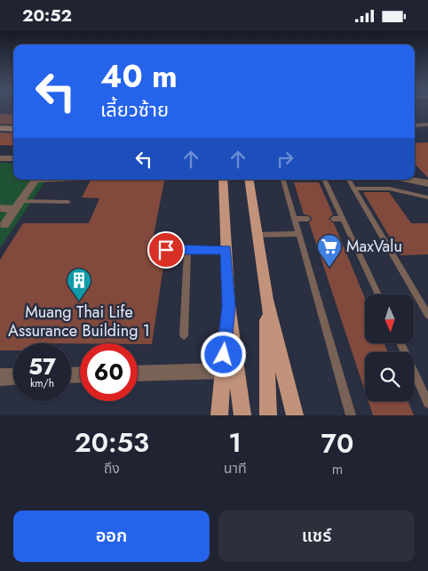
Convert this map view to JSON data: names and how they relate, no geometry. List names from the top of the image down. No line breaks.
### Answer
{"places":{"supermarket":["MaxValu"],"building":["Muang Thai Life Assurance Building 1"]},"north":"bottom","page":{"status":"20:52","turn":["40 m","เลี้ยวซ้าย"],"speed":"57 km/h","limit":"60","eta":["20:53","ถึง","1","นาที","70","m"],"buttons":["ออก","แชร์"]}}
